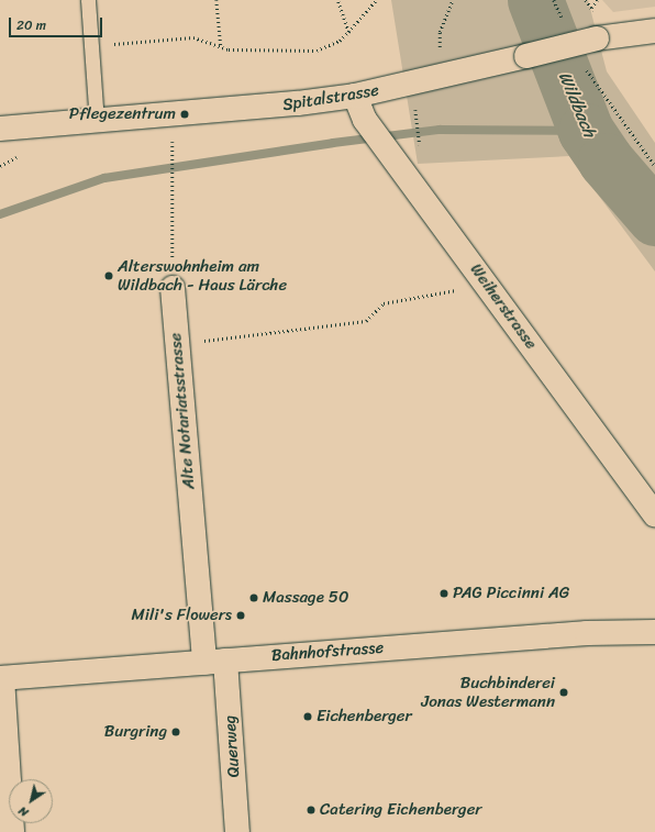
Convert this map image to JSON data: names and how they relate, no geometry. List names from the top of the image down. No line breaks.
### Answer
{"streets":{"street":["Spitalstrasse","Weiherstrasse","Alte Notariatsstrasse","Bahnhofstrasse","Querweg"]},"crossings":[["Spitalstrasse","Weiherstrasse"],["Alte Notariatsstrasse","Bahnhofstrasse"],["Alte Notariatsstrasse","Querweg"],["Bahnhofstrasse","Querweg"]],"water":["Wildbach"],"places":["Pflegezentrum","Alterswohnheim am Wildbach - Haus Lärche","PAG Piccinni AG","Massage 50","Mili's Flowers","Buchbinderei Jonas Westermann","Eichenberger","Burgring","Catering Eichenberger"],"scale_bar":"20 m","north":"bottom left"}
